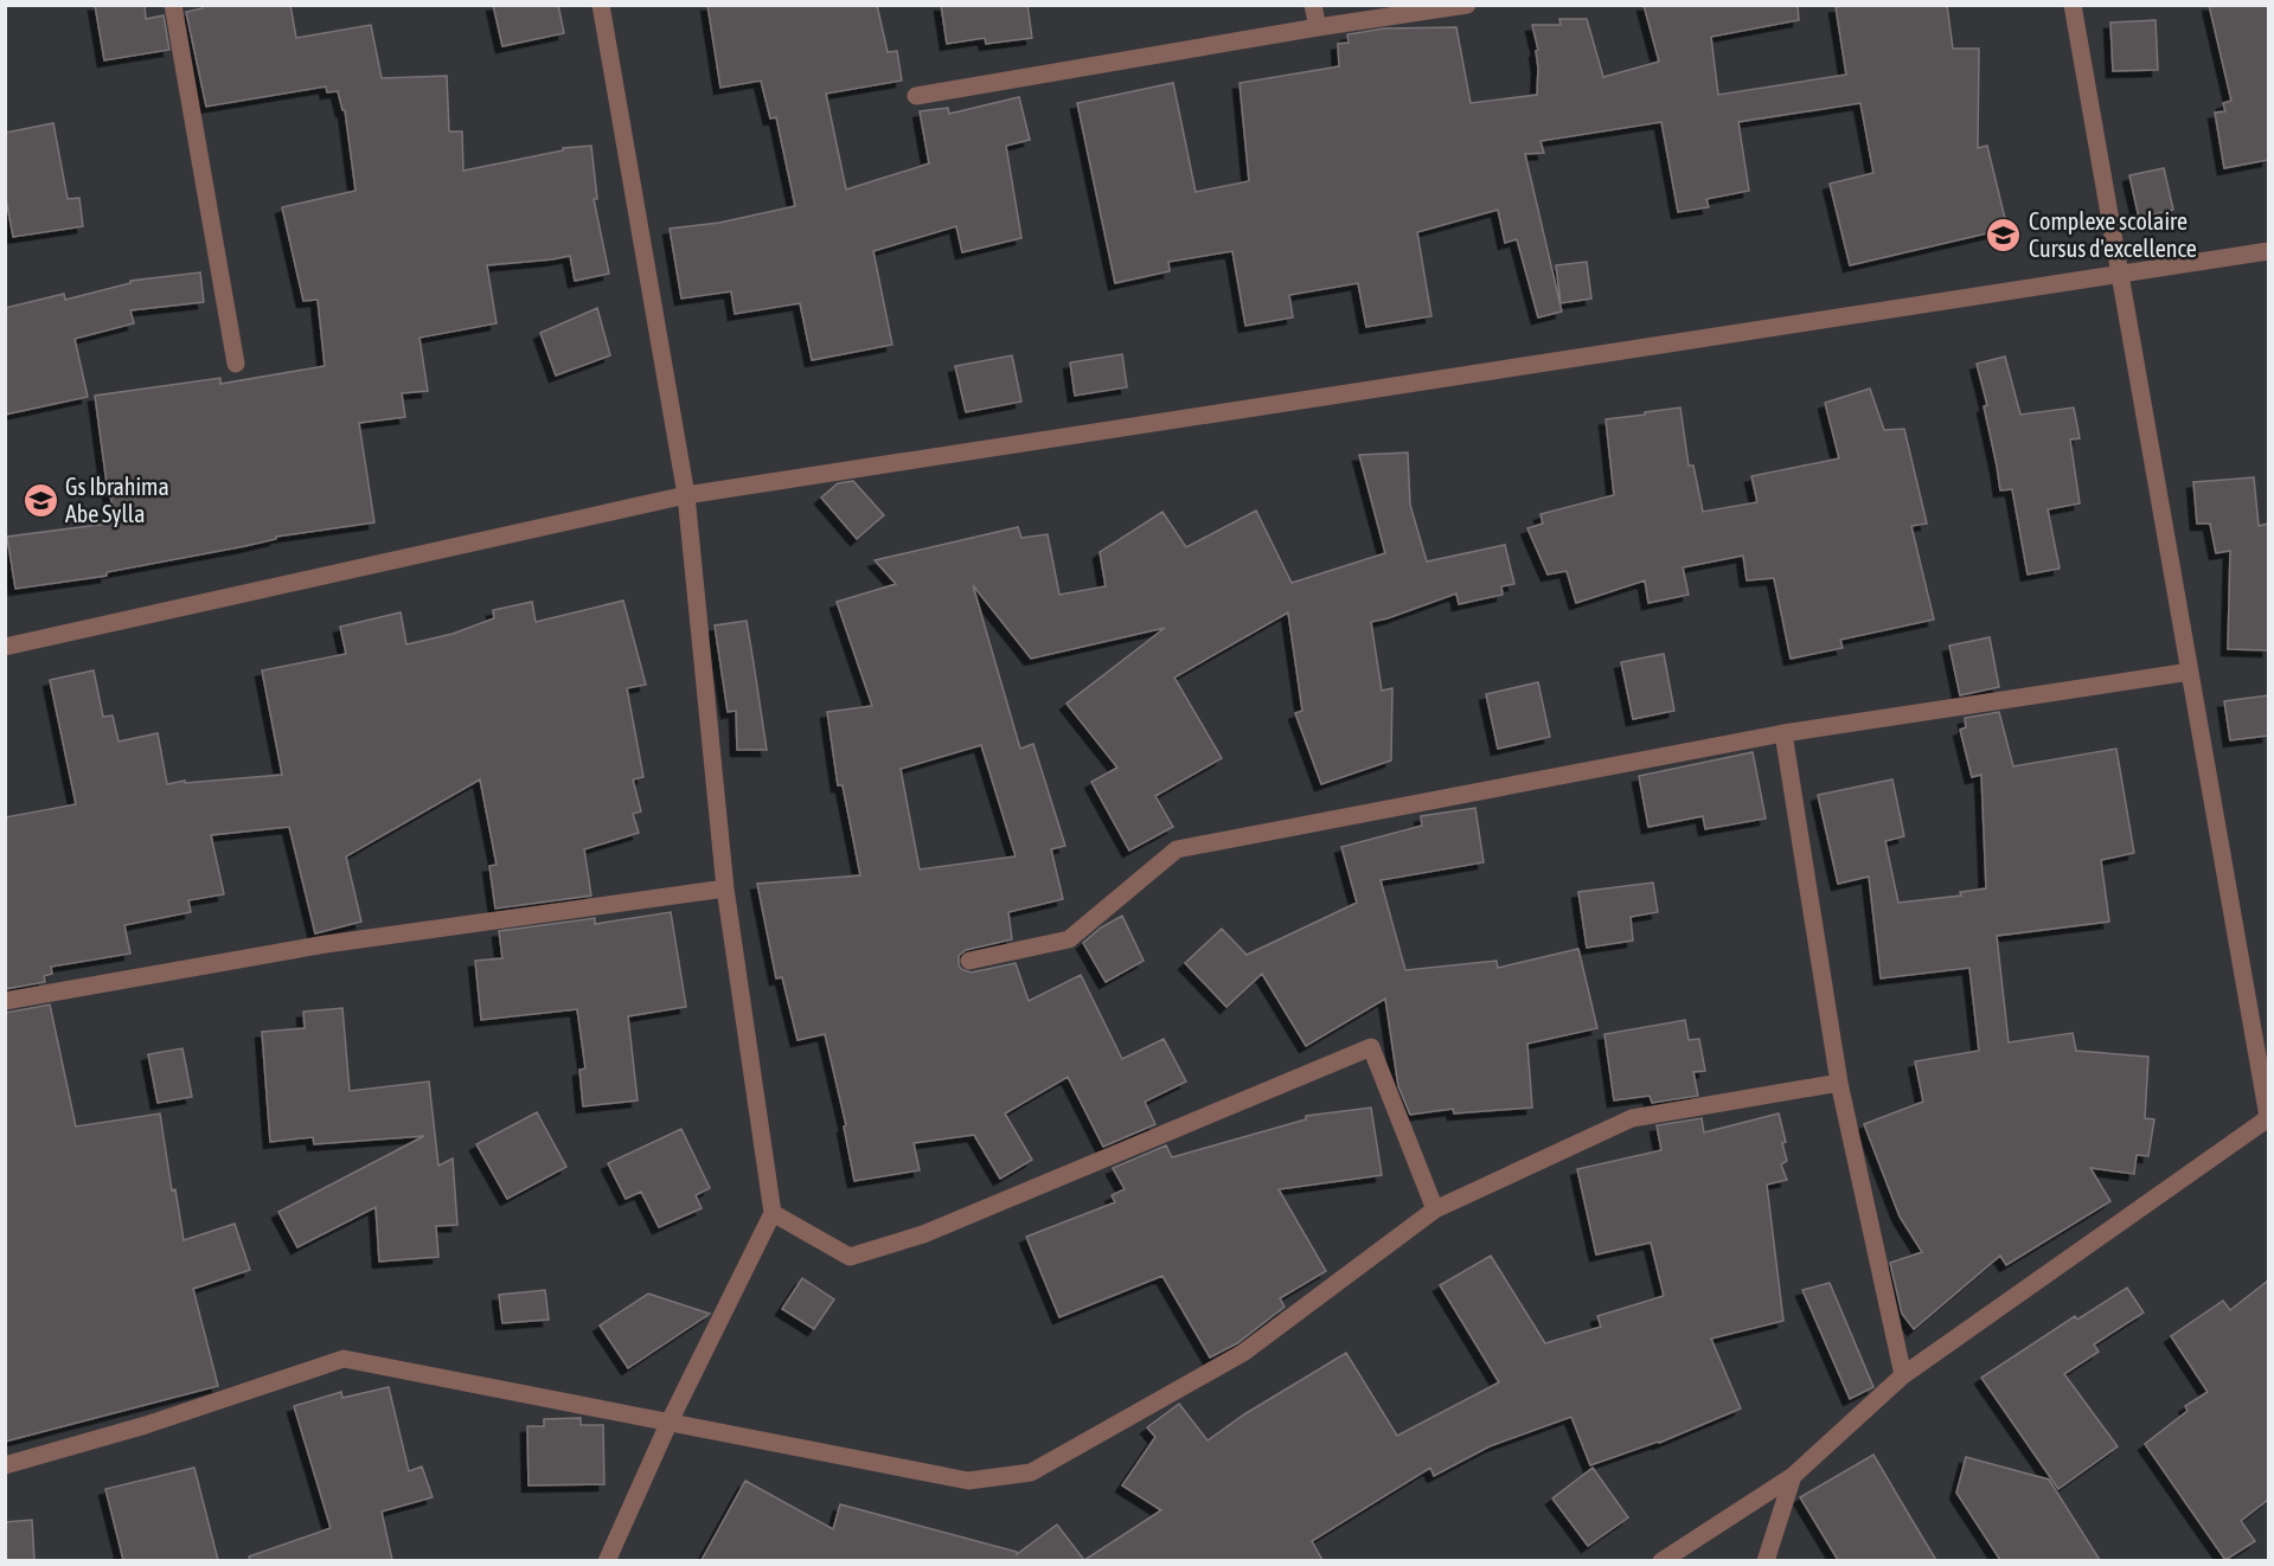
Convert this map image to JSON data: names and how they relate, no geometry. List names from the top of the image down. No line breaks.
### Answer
{"places":{"school or university":["Complexe scolaire Cursus d'excellence","Gs Ibrahima Abe Sylla"]}}
